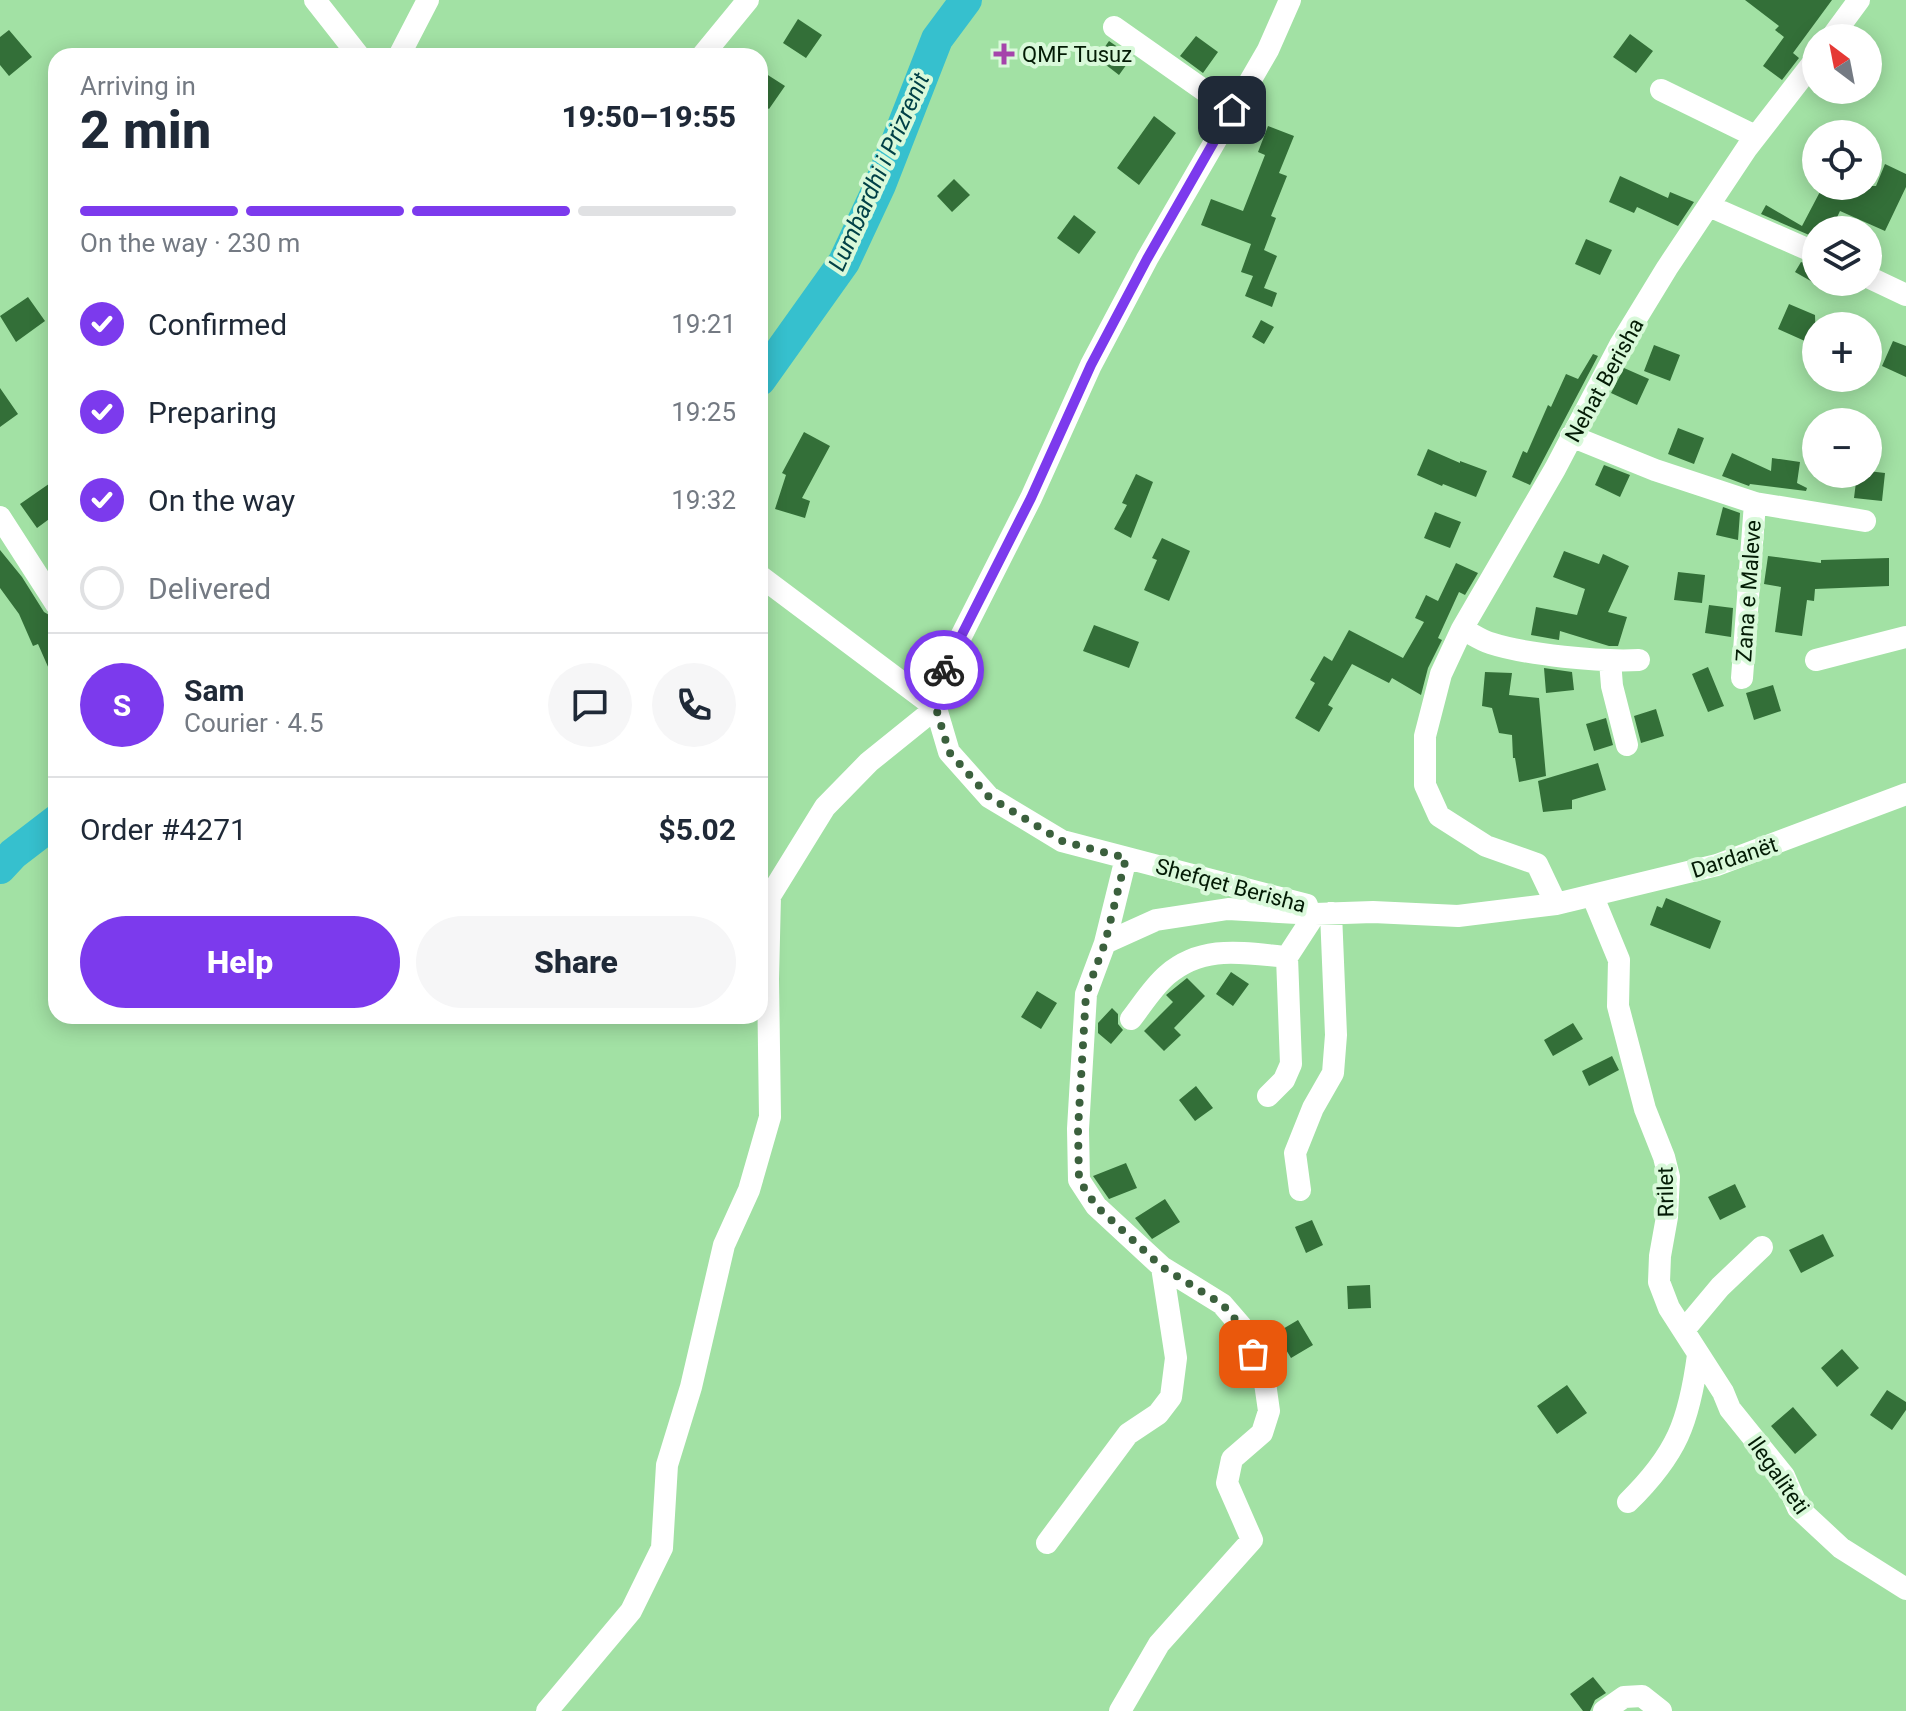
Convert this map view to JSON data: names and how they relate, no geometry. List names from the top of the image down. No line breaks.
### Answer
{"streets":{"street":["Nehat Berisha","Zana e Maleve","Dardanët","Shefqet Berisha","Rrilet","Ilegaliteti"]},"crossings":[["Nehat Berisha","Zana e Maleve"],["Nehat Berisha","Dardanët"],["Dardanët","Shefqet Berisha"],["Dardanët","Rrilet"],["Rrilet","Ilegaliteti"]],"water":["Lumbardhi i Prizrenit"],"places":{"health":["QMF Tusuz"]},"north":"top left","page":{"map_buttons":["+","−"],"heading":["2 min","Arriving in","19:50–19:55"],"panel":["Sam","Courier · 4.5","Order #4271","$5.02"],"bar":"On the way · 230 m","list":[["Confirmed","19:21"],["Preparing","19:25"],["On the way","19:32"],"Delivered"],"round":"S","buttons":["Help","Share"]}}
